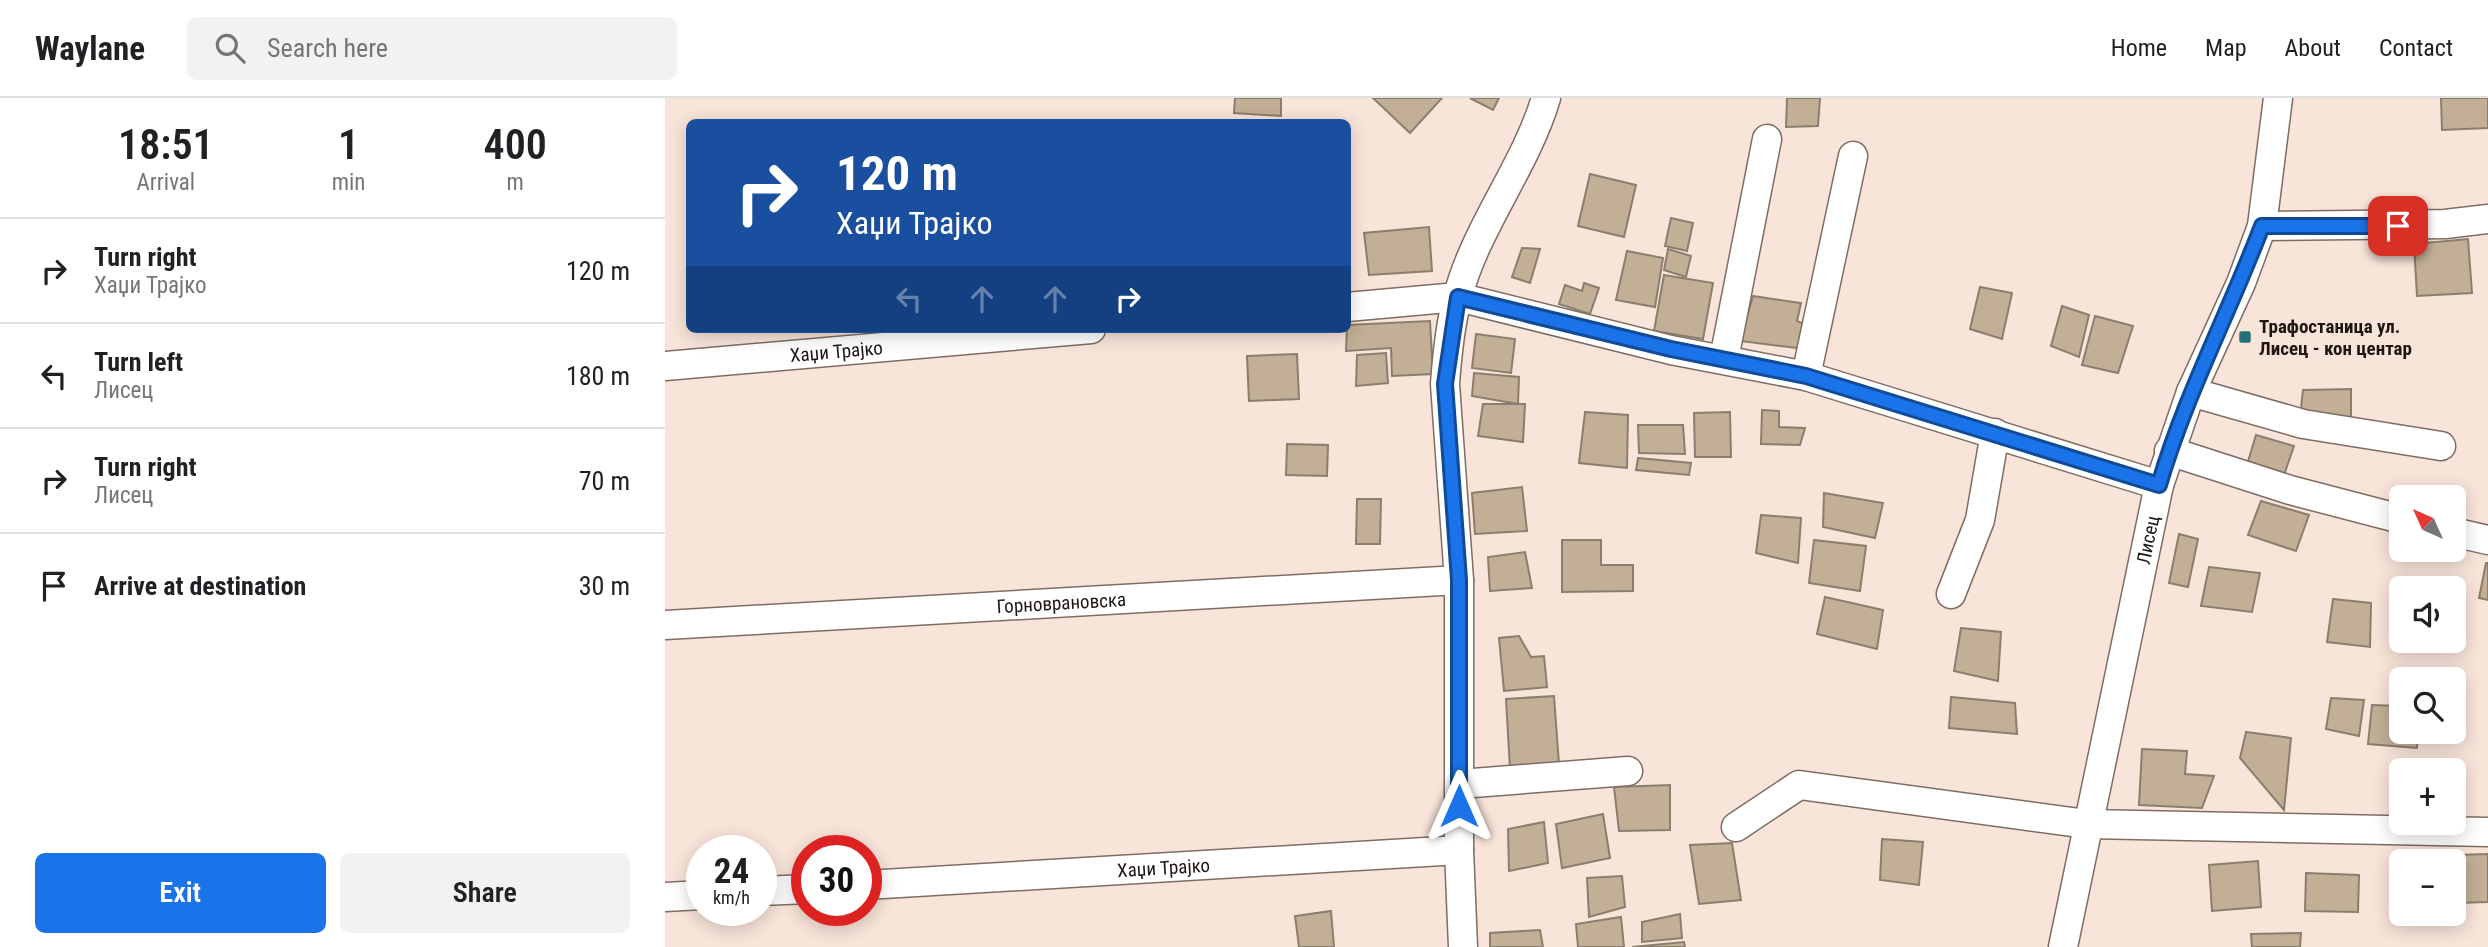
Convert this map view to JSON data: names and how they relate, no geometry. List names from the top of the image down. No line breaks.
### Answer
{"streets":{"street":["Хаџи Трајко","Лисец","Горноврановска"]},"places":{"transit":["Трафостаница ул. Лисец - кон центар"]},"north":"top left","page":{"header":"Waylane","search":"Search here","nav":["Home","Map","About","Contact"],"eta":["18:51","Arrival","1","min","400","m"],"turn":["120 m","Хаџи Трајко"],"list":[{"name":"Turn right","note":"Хаџи Трајко","value":"120 m"},{"name":"Turn left","note":"Лисец","value":"180 m"},{"name":"Turn right","note":"Лисец","value":"70 m"},{"name":"Arrive at destination","value":"30 m"}],"map_buttons":["+","−"],"speed":"24 km/h","limit":"30","buttons":["Exit","Share"]}}
